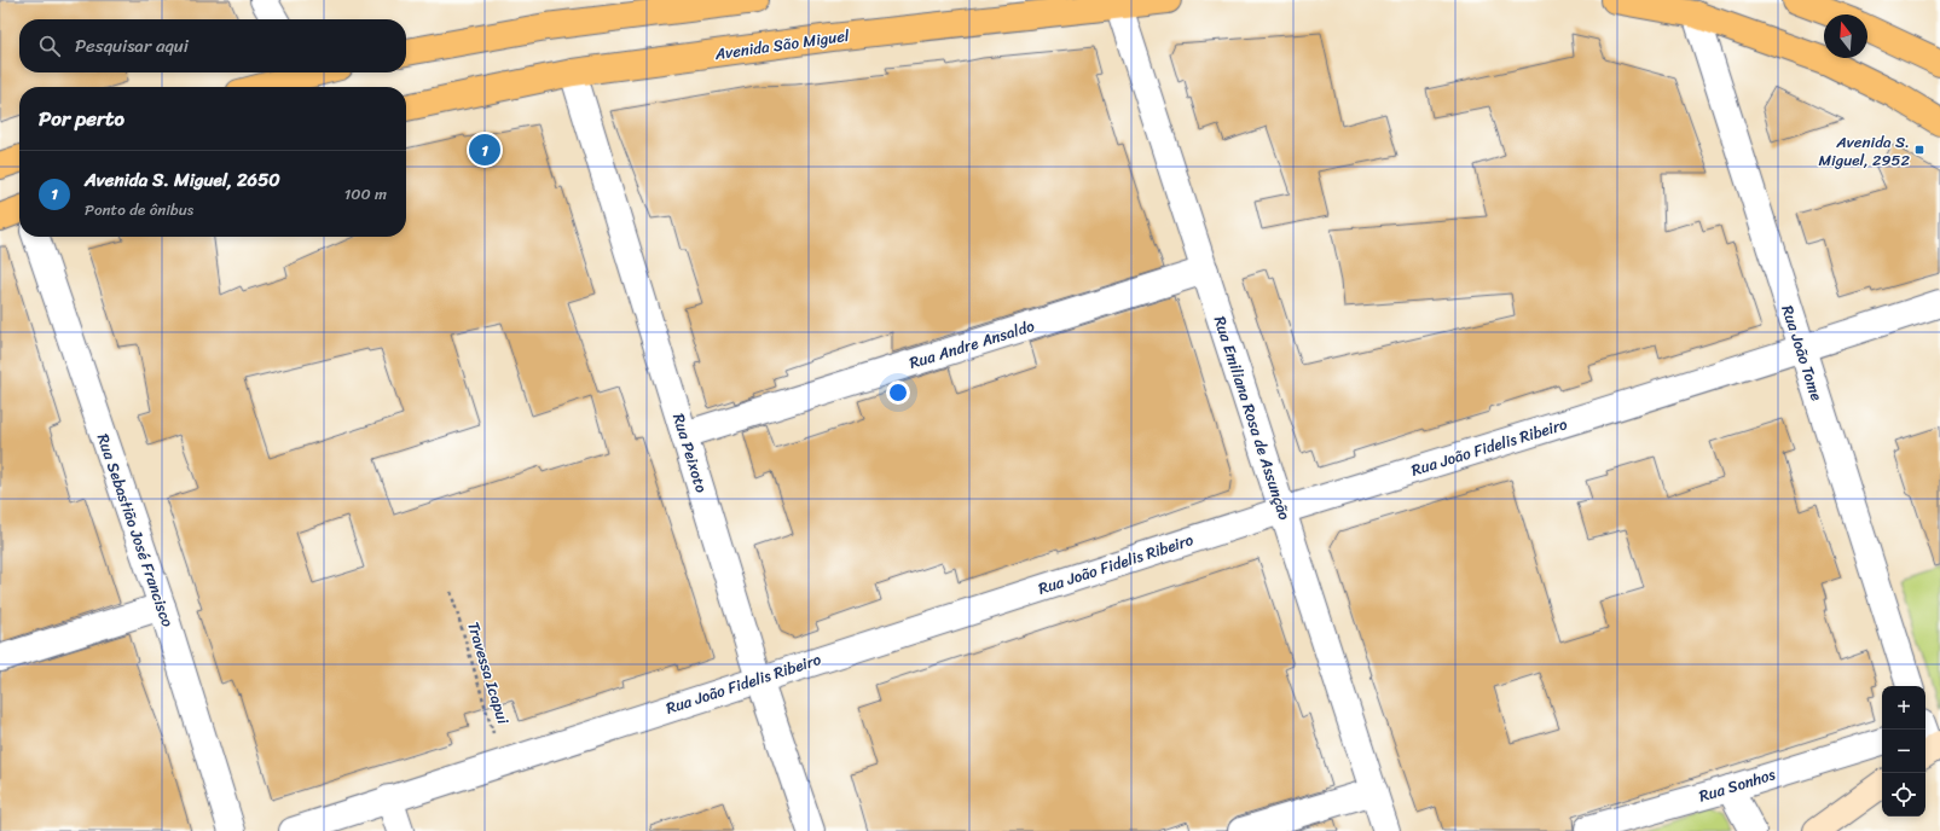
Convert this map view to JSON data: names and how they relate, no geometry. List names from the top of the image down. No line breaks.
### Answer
{"streets":{"main road":["Avenida São Miguel"],"street":["Rua Andre Ansaldo","Rua João Tome","Rua Emiliana Rosa de Assunção","Rua João Fidelis Ribeiro","Rua Peixoto","Rua Sebastião José Francisco","Rua Sonhos"],"path":["Travessa Icapui"]},"crossings":[["Avenida São Miguel","Rua Emiliana Rosa de Assunção"],["Avenida São Miguel","Rua Peixoto"],["Rua Andre Ansaldo","Rua Emiliana Rosa de Assunção"],["Rua Andre Ansaldo","Rua Peixoto"],["Rua João Tome","Rua João Fidelis Ribeiro"],["Rua Emiliana Rosa de Assunção","Rua João Fidelis Ribeiro"],["Rua João Fidelis Ribeiro","Rua Peixoto"],["Rua João Fidelis Ribeiro","Travessa Icapui"]],"places":{"transit":["Avenida S. Miguel, 2952"]},"north":"top","page":{"search":"Pesquisar aqui","heading":"Por perto","pins":"1","list":[{"mark":"1","name":"Avenida S. Miguel, 2650","note":"Ponto de ônibus","value":"100 m"}],"map_buttons":["+","−"]}}
